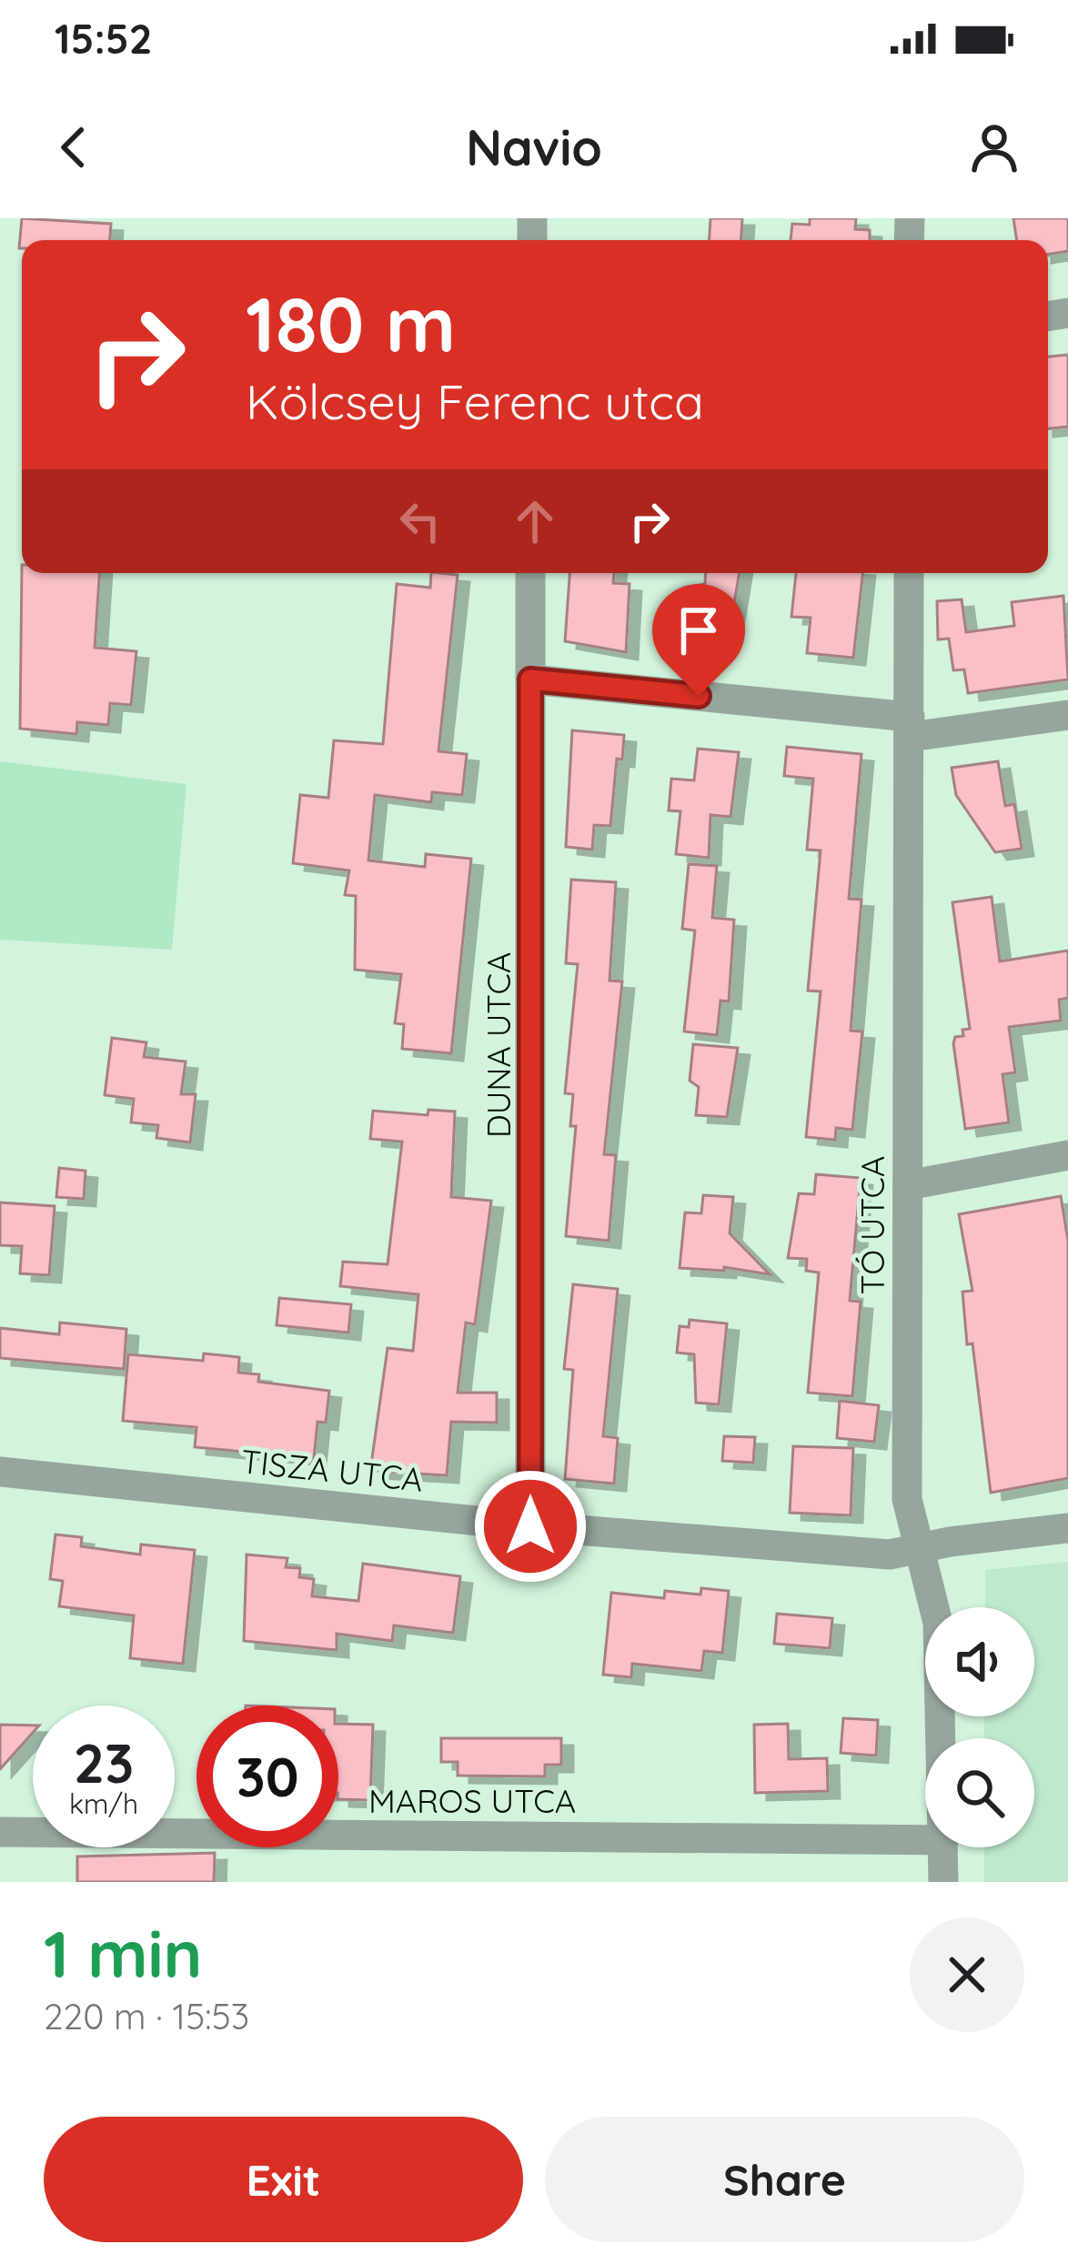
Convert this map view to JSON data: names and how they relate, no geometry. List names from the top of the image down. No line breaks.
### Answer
{"streets":{"street":["DUNA UTCA","TÓ UTCA","TISZA UTCA","MAROS UTCA"]},"crossings":[["DUNA UTCA","TISZA UTCA"],["TÓ UTCA","TISZA UTCA"]],"page":{"status":"15:52","header":"Navio","turn":["180 m","Kölcsey Ferenc utca"],"speed":"23 km/h","limit":"30","heading":["1 min","220 m · 15:53"],"buttons":["Exit","Share"]}}
